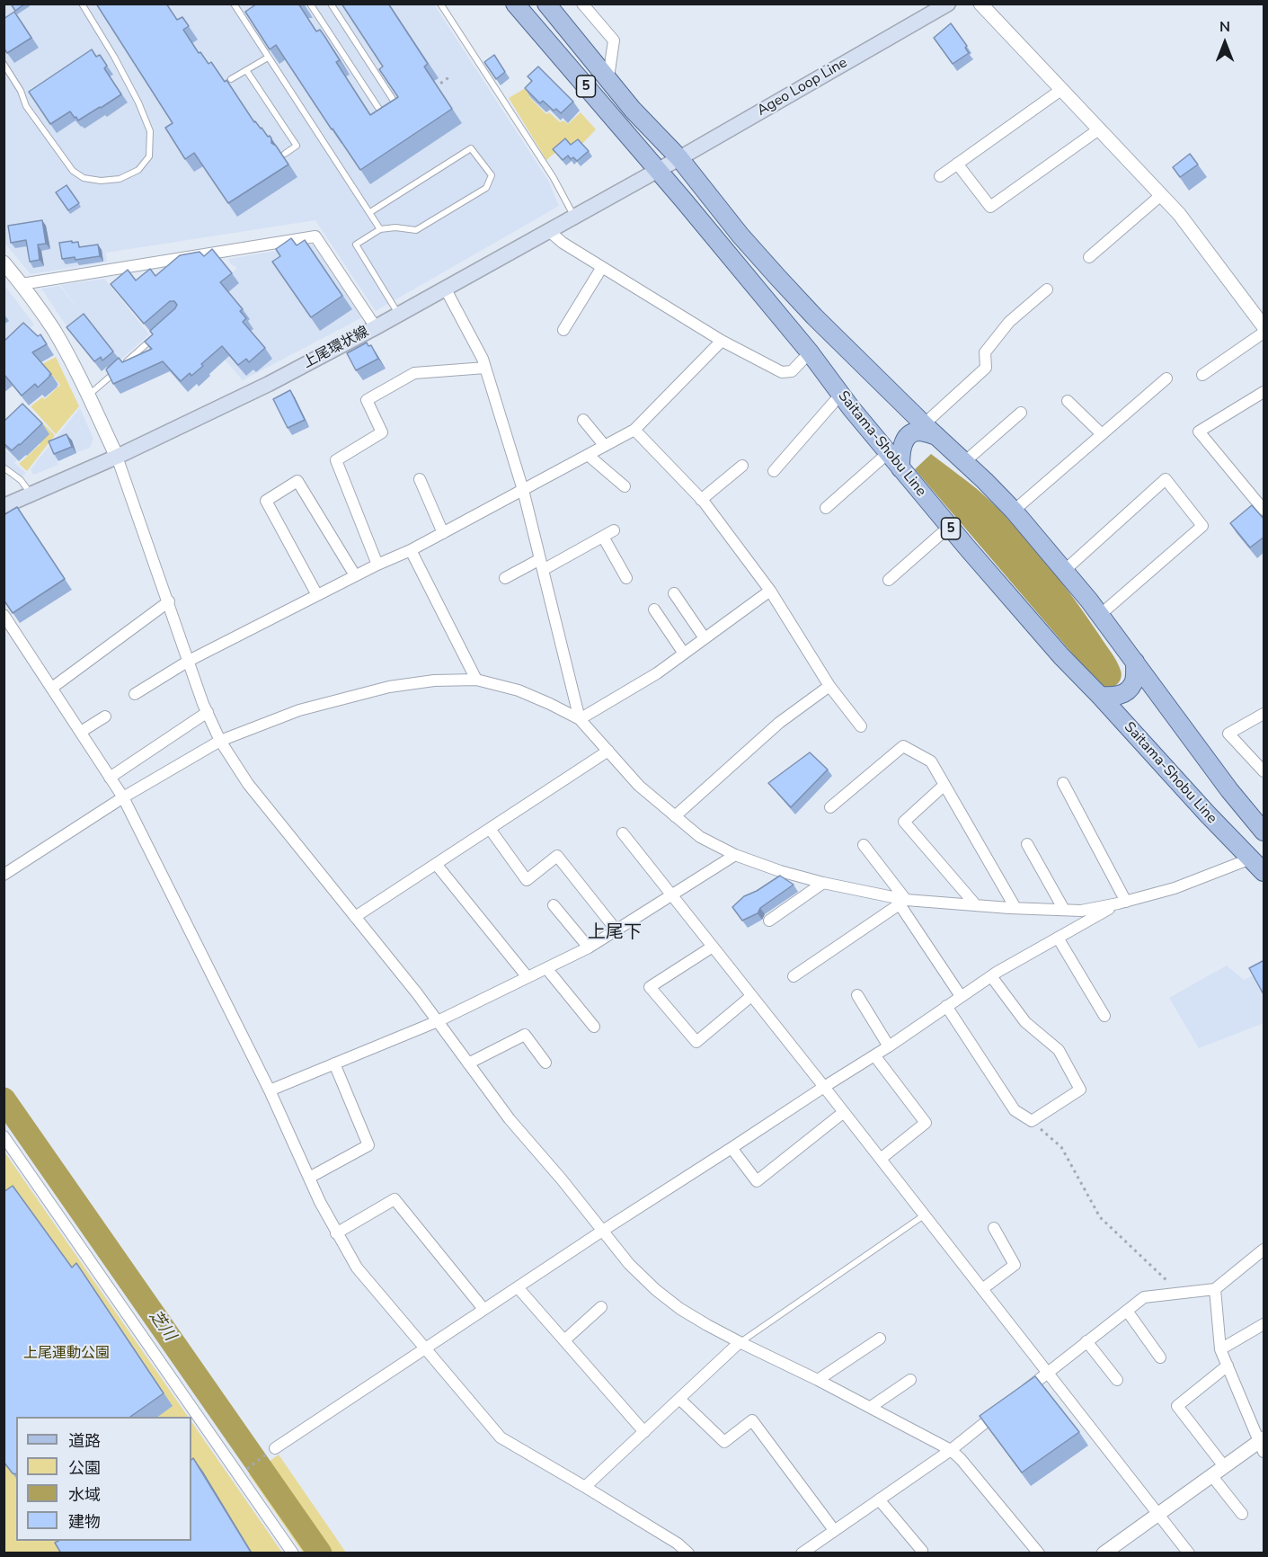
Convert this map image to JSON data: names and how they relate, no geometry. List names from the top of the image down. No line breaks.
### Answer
{"streets":{"main road":["5","Ageo Loop Line","上尾環状線","Saitama-Shobu Line"]},"crossings":[["5","Ageo Loop Line"],["Ageo Loop Line","上尾環状線"],["Ageo Loop Line","Saitama-Shobu Line"],["上尾環状線","Saitama-Shobu Line"]],"districts":["上尾下"],"water":["芝川"],"parks":["上尾運動公園"],"legend":["道路","公園","水域","建物"],"north":"top"}
